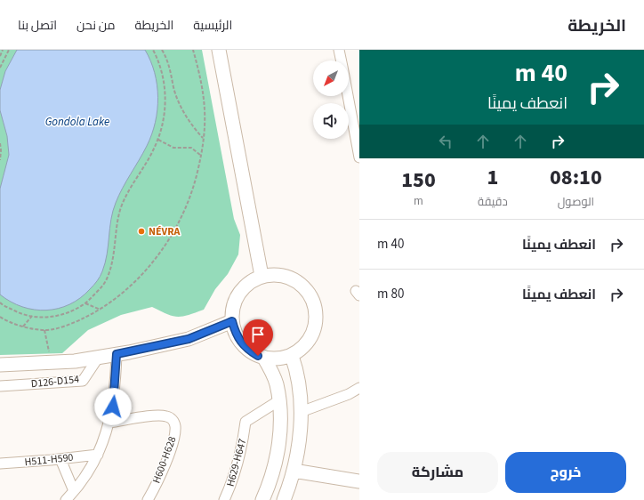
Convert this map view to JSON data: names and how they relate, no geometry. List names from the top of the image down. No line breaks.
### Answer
{"streets":{"street":["D126-D154","H511-H590","H600-H628","H629-H647"]},"water":["Gondola Lake"],"places":["NÉVRA"],"north":"bottom left","page":{"header":"الخريطة","nav":["الرئيسية","الخريطة","من نحن","اتصل بنا"],"turn":["40 m","انعطف يمينًا"],"eta":["08:10","الوصول","1","دقيقة","150","m"],"list":[{"name":"انعطف يمينًا","value":"40 m"},{"name":"انعطف يمينًا","value":"80 m"}],"buttons":["خروج","مشاركة"]}}
